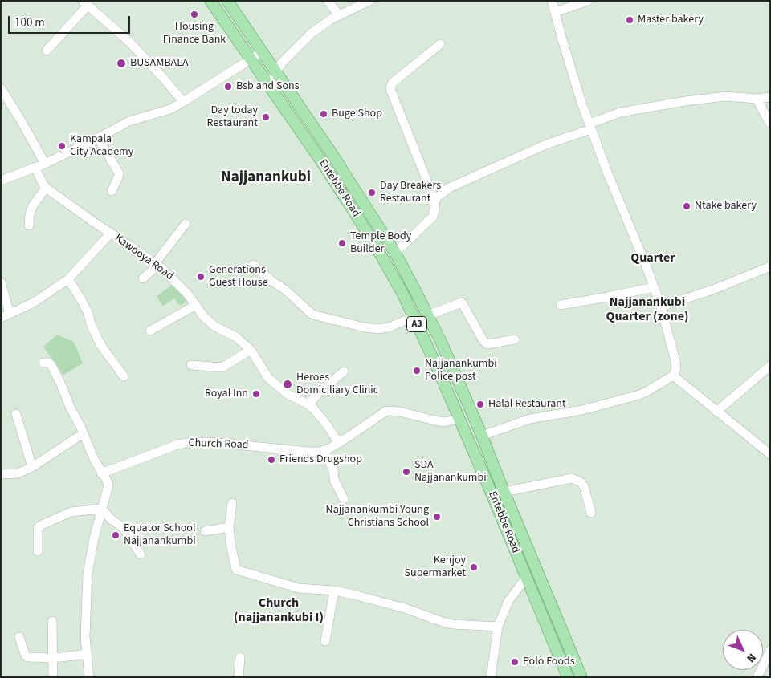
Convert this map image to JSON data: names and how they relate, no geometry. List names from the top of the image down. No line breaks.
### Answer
{"streets":{"main road":["Entebbe Road","A3"],"street":["Kawooya Road","Church Road"]},"crossings":[["Entebbe Road","Church Road"]],"districts":["Najjanankubi","Quarter","Najjanankubi Quarter (zone)","Church (najjanankubi I)"],"places":["Housing Finance Bank","Master bakery","BUSAMBALA","Bsb and Sons","Buge Shop","Day today Restaurant","Kampala City Academy","Day Breakers Restaurant","Ntake bakery","Temple Body Builder","Generations Guest House","Najjanankumbi Police post","Heroes Domiciliary Clinic","Royal Inn","Halal Restaurant","Friends Drugshop","SDA Najjanankumbi","Najjanankumbi Young Christians School","Equator School Najjanankumbi","Kenjoy Supermarket","Polo Foods"],"scale_bar":"100 m","north":"bottom right"}
